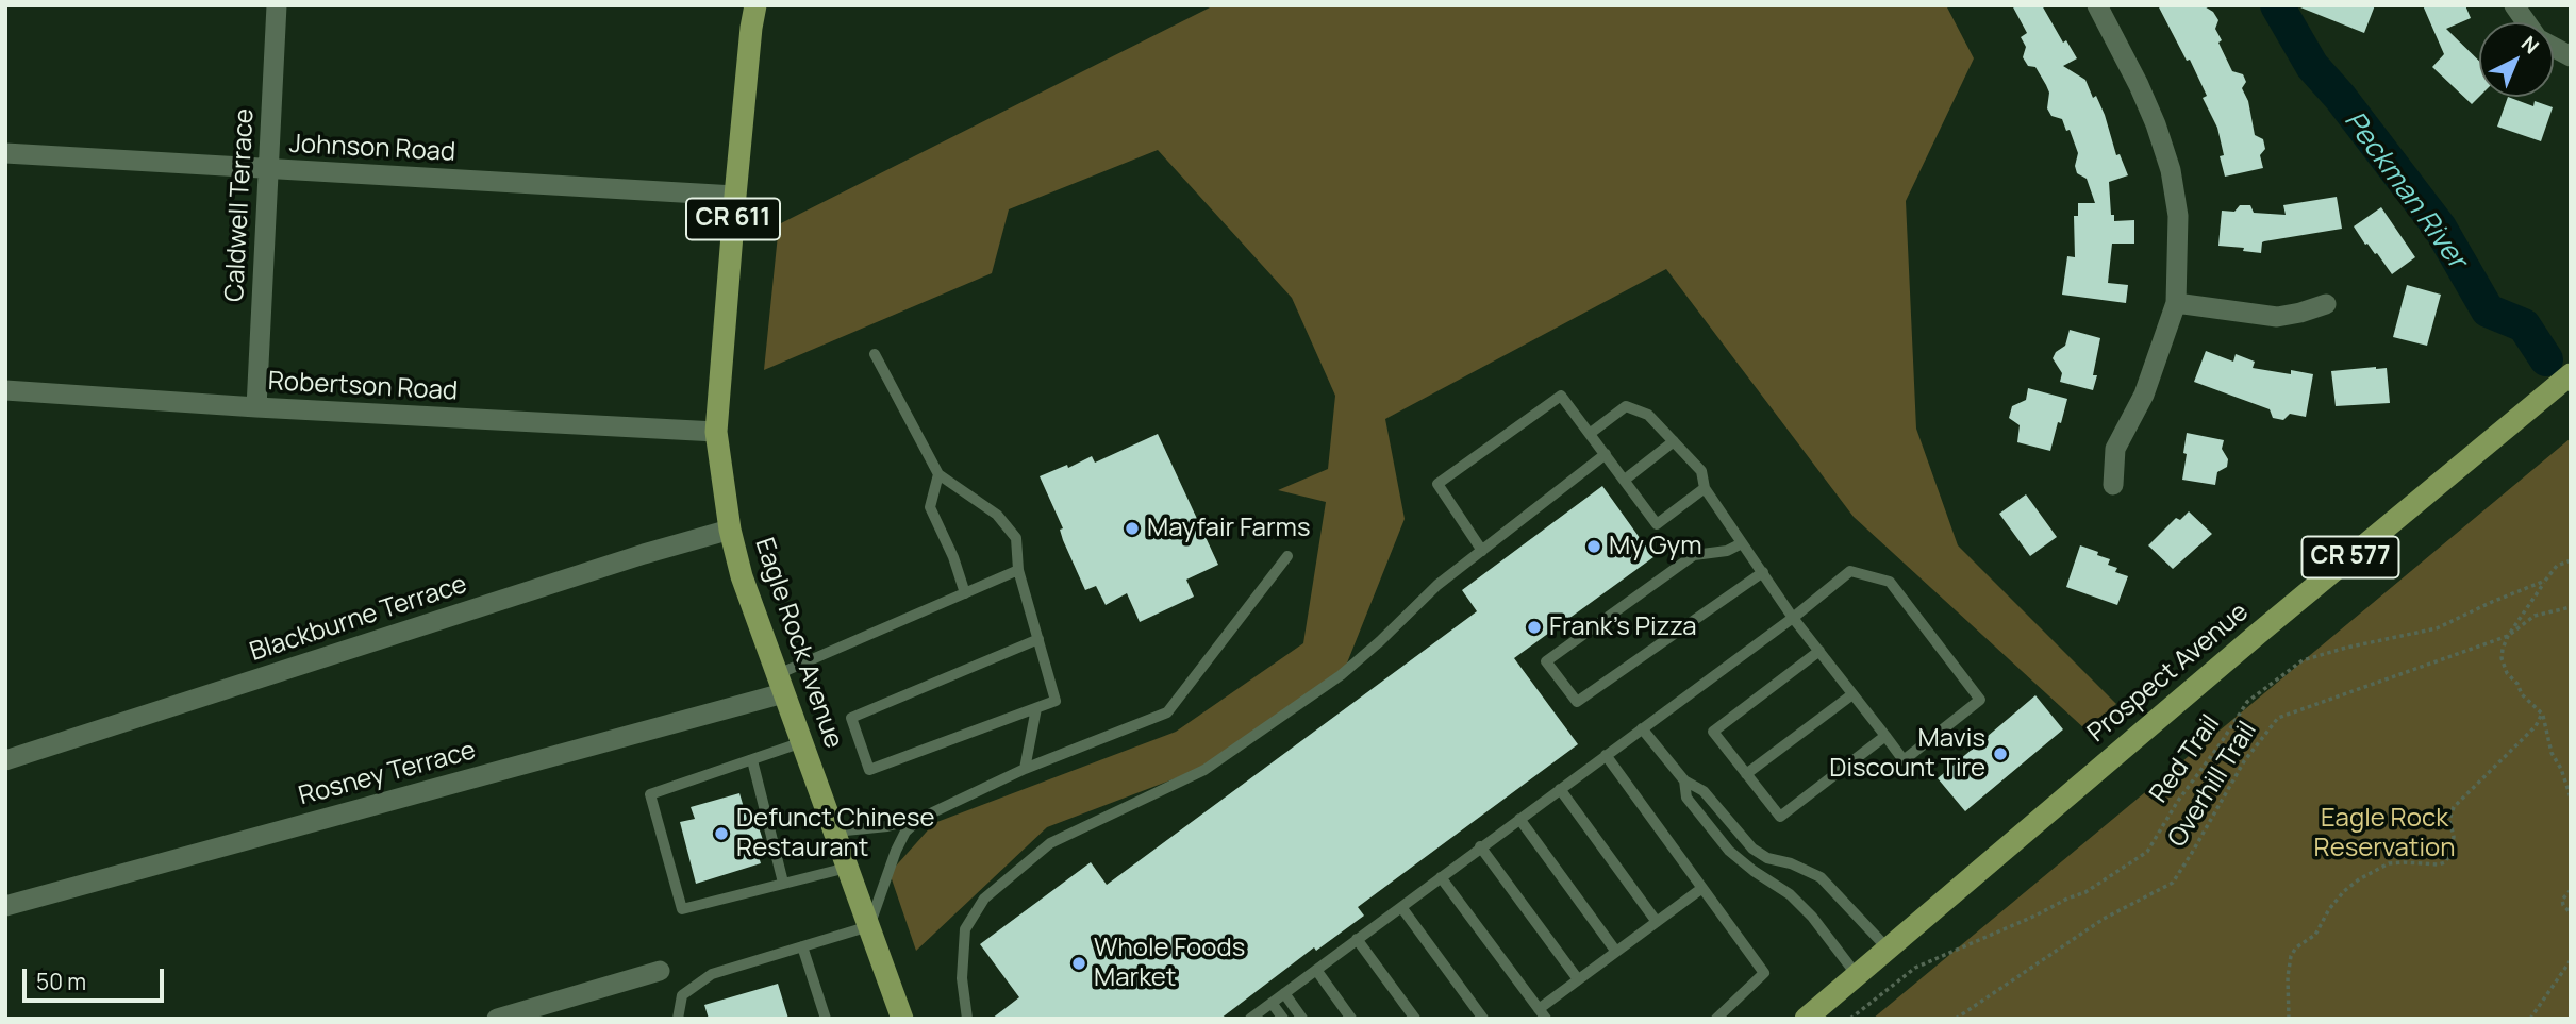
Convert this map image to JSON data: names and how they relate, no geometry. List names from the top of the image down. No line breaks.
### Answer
{"streets":{"main road":["CR 611","CR 577","Eagle Rock Avenue","Prospect Avenue"],"street":["Johnson Road","Caldwell Terrace","Robertson Road","Blackburne Terrace","Rosney Terrace"],"path":["Red Trail","Overhill Trail"]},"crossings":[["Johnson Road","Caldwell Terrace"],["Johnson Road","Eagle Rock Avenue"],["Caldwell Terrace","Robertson Road"],["Robertson Road","Eagle Rock Avenue"],["Blackburne Terrace","Eagle Rock Avenue"],["Eagle Rock Avenue","Rosney Terrace"]],"water":["Peckman River"],"parks":["Eagle Rock Reservation"],"places":["Mayfair Farms","My Gym","Frank’s Pizza","Mavis Discount Tire","Defunct Chinese Restaurant","Whole Foods Market"],"scale_bar":"50 m","north":"top right"}
